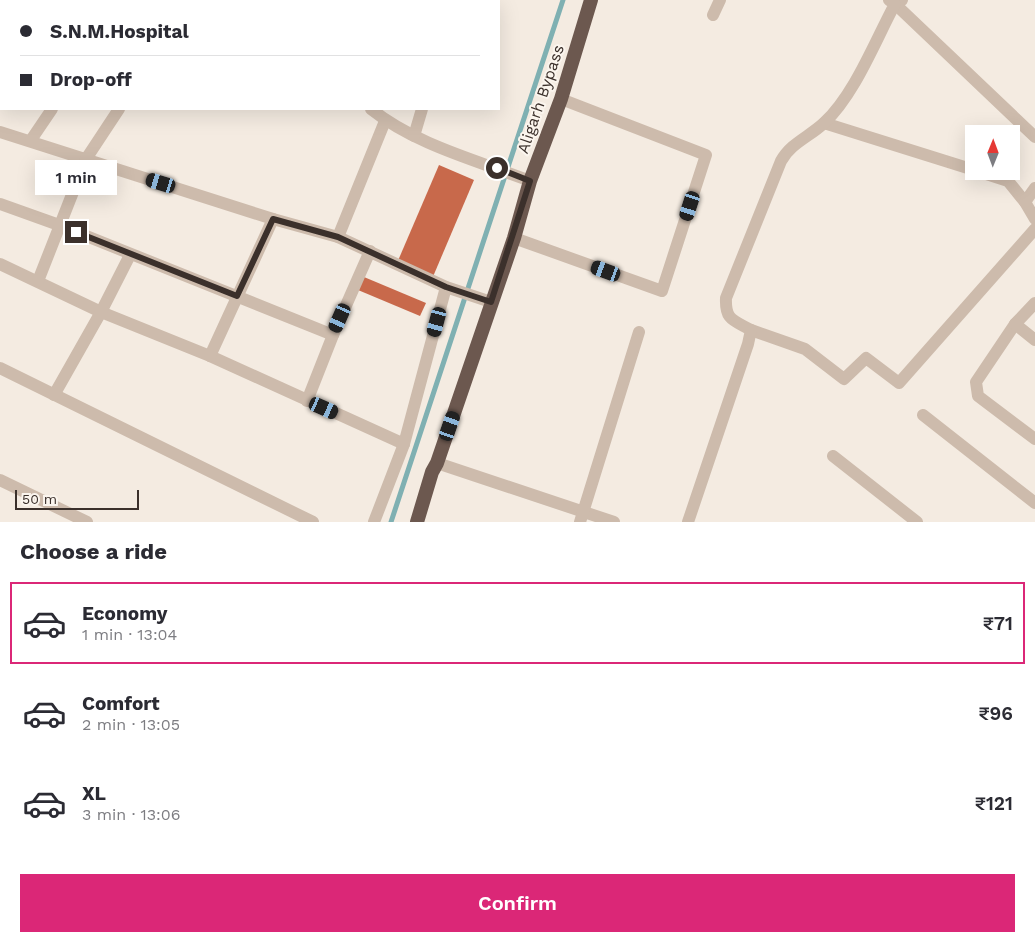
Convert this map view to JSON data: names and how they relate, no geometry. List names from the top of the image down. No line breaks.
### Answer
{"streets":{"highway":["Aligarh Bypass"]},"scale_bar":"50 m","north":"top","page":{"banner":["S.N.M.Hospital","Drop-off"],"bubble":"1 min","scale":"50 m","heading":"Choose a ride","list":[{"name":"Economy","note":"1 min · 13:04","value":"₹71"},{"name":"Comfort","note":"2 min · 13:05","value":"₹96"},{"name":"XL","note":"3 min · 13:06","value":"₹121"}],"buttons":"Confirm"}}
